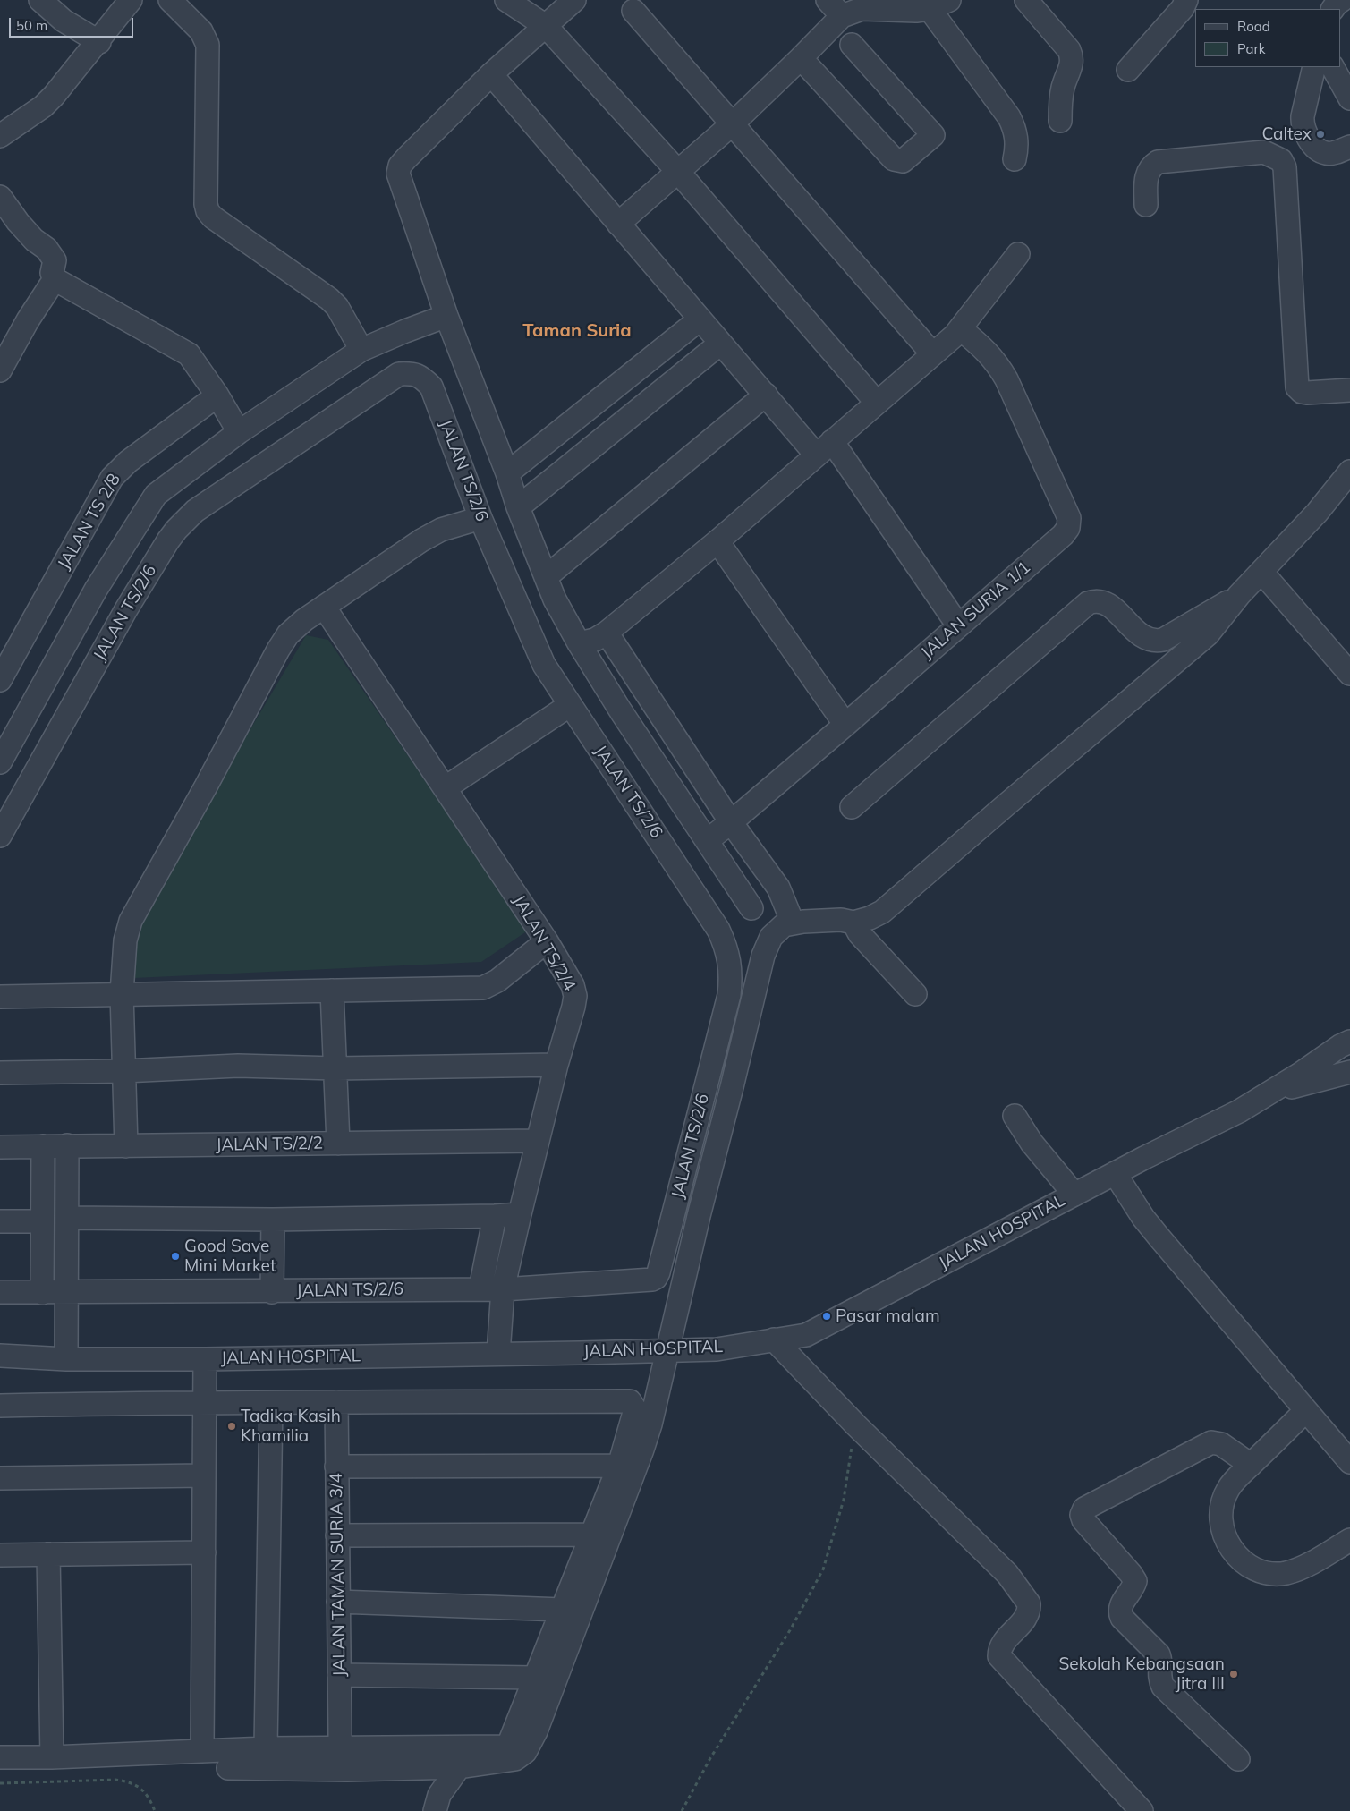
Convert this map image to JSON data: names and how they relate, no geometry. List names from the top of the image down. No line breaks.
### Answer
{"streets":{"street":["JALAN TS/2/6","JALAN TS 2/8","JALAN SURIA 1/1","JALAN TS/2/4","JALAN TS/2/2","JALAN HOSPITAL","JALAN TAMAN SURIA 3/4"]},"crossings":[["JALAN TS/2/6","JALAN TS/2/4"],["JALAN TS/2/4","JALAN TS/2/2"],["JALAN TS/2/4","JALAN HOSPITAL"]],"districts":["Taman Suria"],"places":["Caltex","Good Save Mini Market","Pasar malam","Tadika Kasih Khamilia","Sekolah Kebangsaan Jitra III"],"legend":["Road","Park"],"scale_bar":"50 m"}
